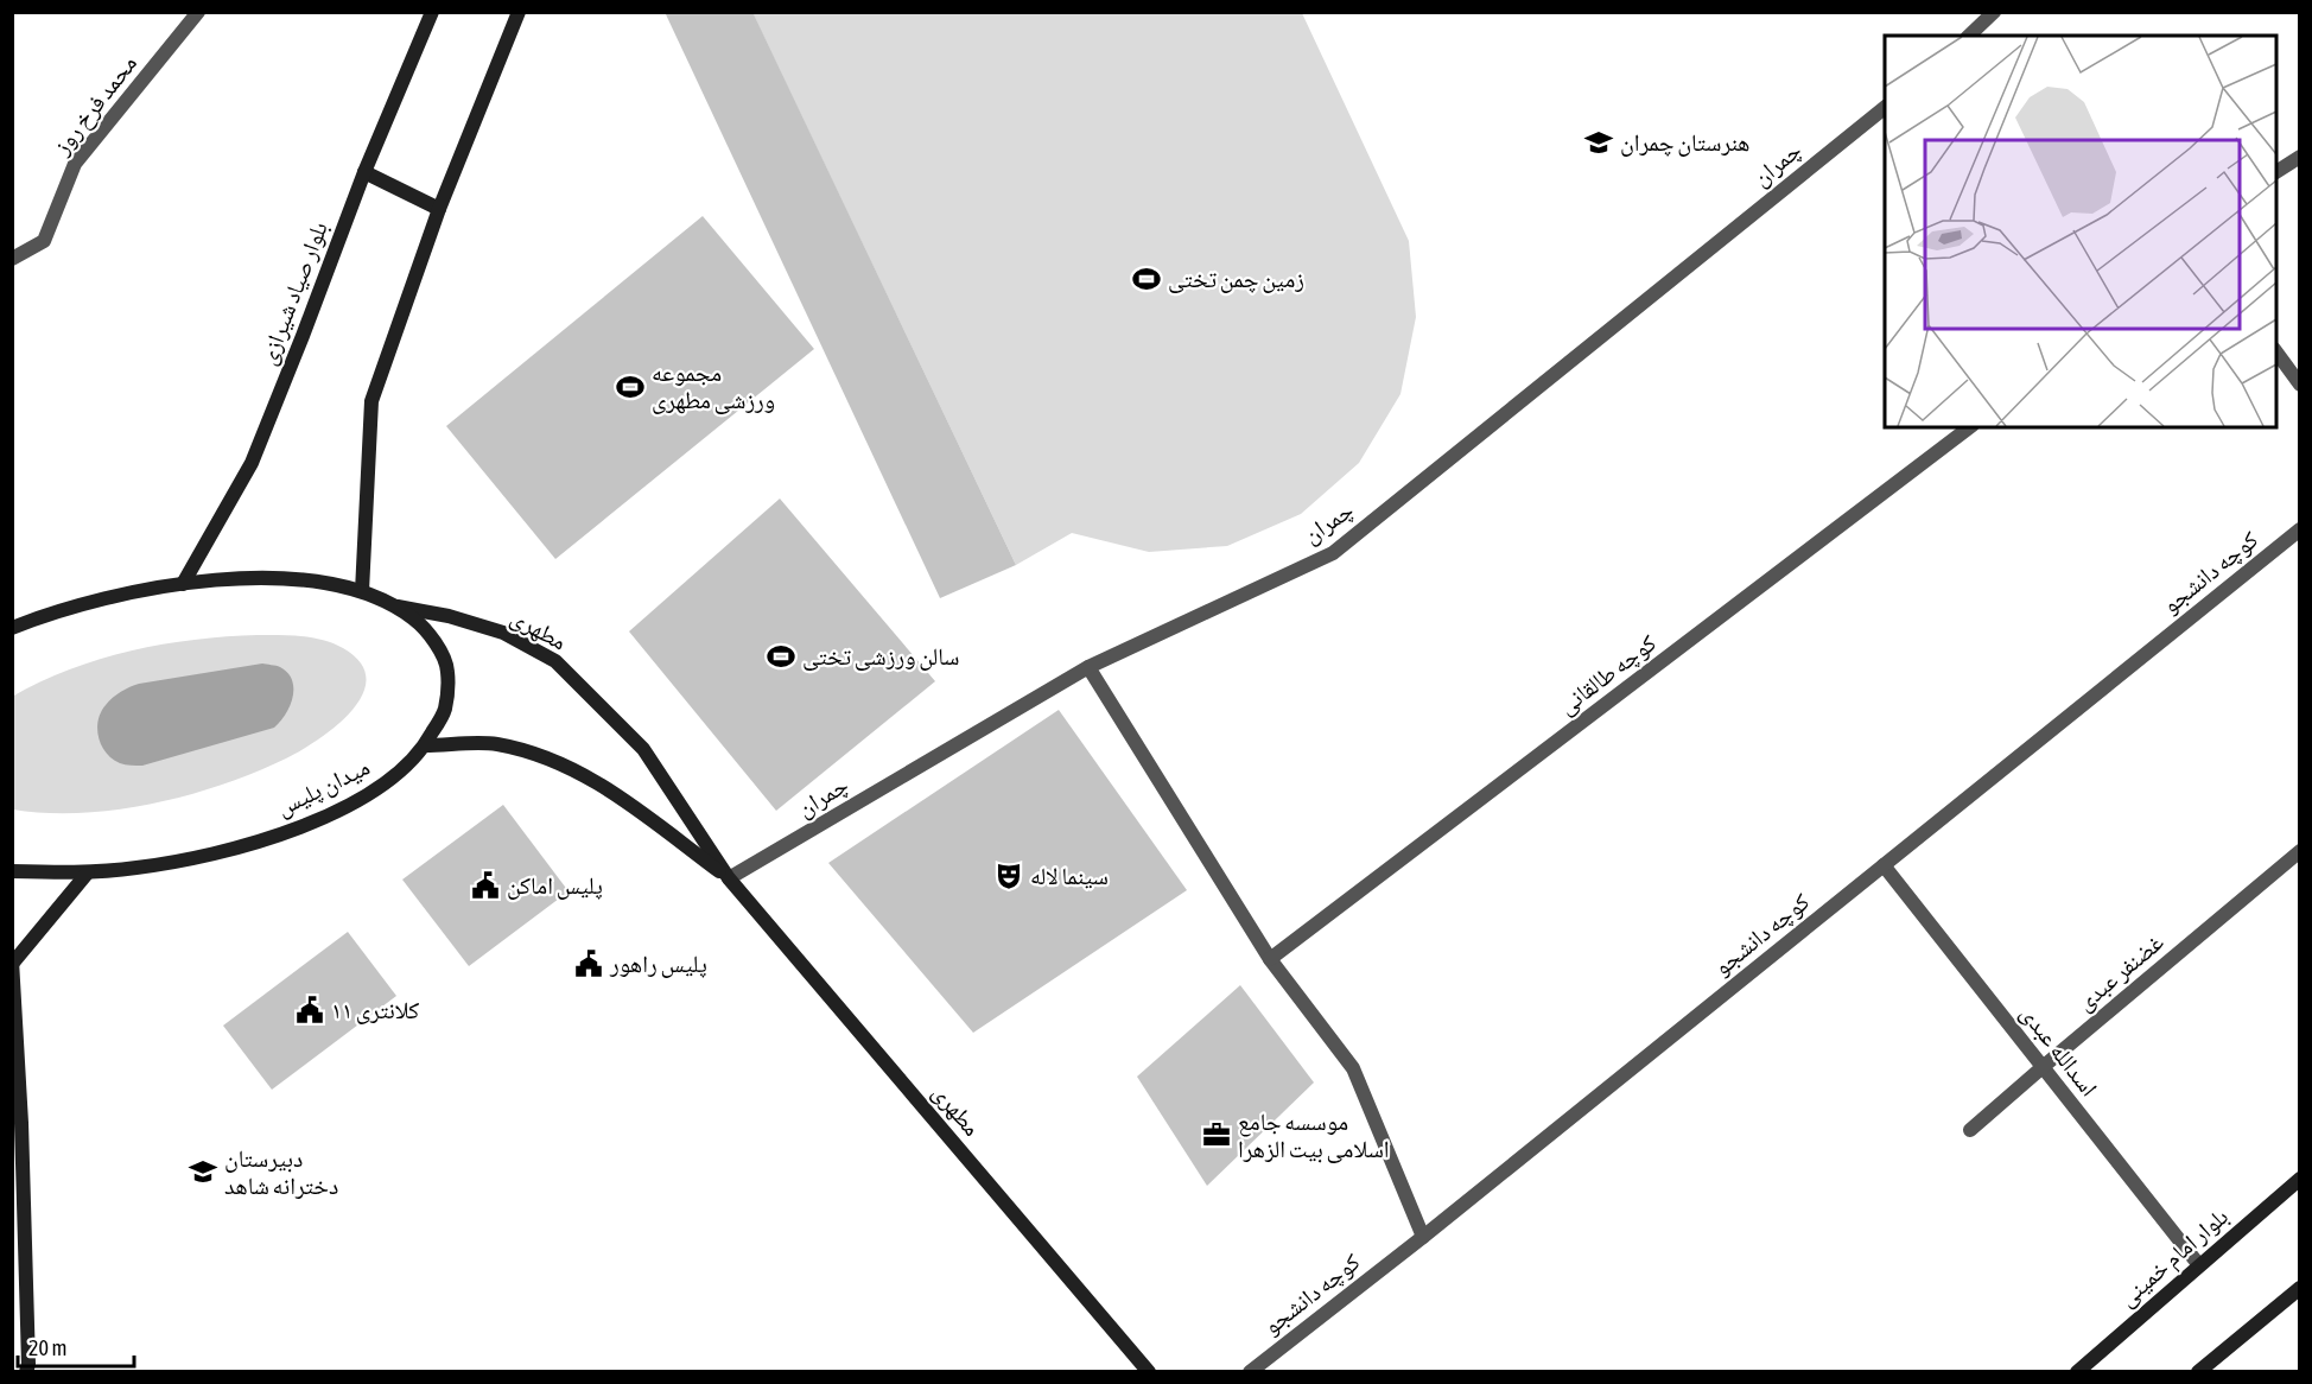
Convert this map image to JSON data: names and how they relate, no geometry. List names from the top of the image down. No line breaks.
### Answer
{"streets":{"main road":["بلوار صیاد شیرازی","مطهری","میدان پلیس","بلوار امام خمینی"],"street":["محمد فرخ روز","چمران","کوچه دانشجو","کوچه طالقانی","غضنفر عبدی","اسدالله عبدی"]},"crossings":[["چمران","مطهری"],["بلوار صیاد شیرازی","میدان پلیس"],["کوچه دانشجو","اسدالله عبدی"],["مطهری","میدان پلیس"],["غضنفر عبدی","اسدالله عبدی"],["اسدالله عبدی","بلوار امام خمینی"]],"places":{"school or university":["هنرستان چمران","دبیرستان دخترانه شاهد"],"sports":["زمین چمن تختی","مجموعه ورزشی مطهری","سالن ورزشی تختی"],"theatre":["سینما لاله"],"public building":["پلیس اماکن","پلیس راهور","کلانتری ۱۱"],"office":["موسسه جامع اسلامی بیت الزهرا"]},"scale_bar":"20 m"}
